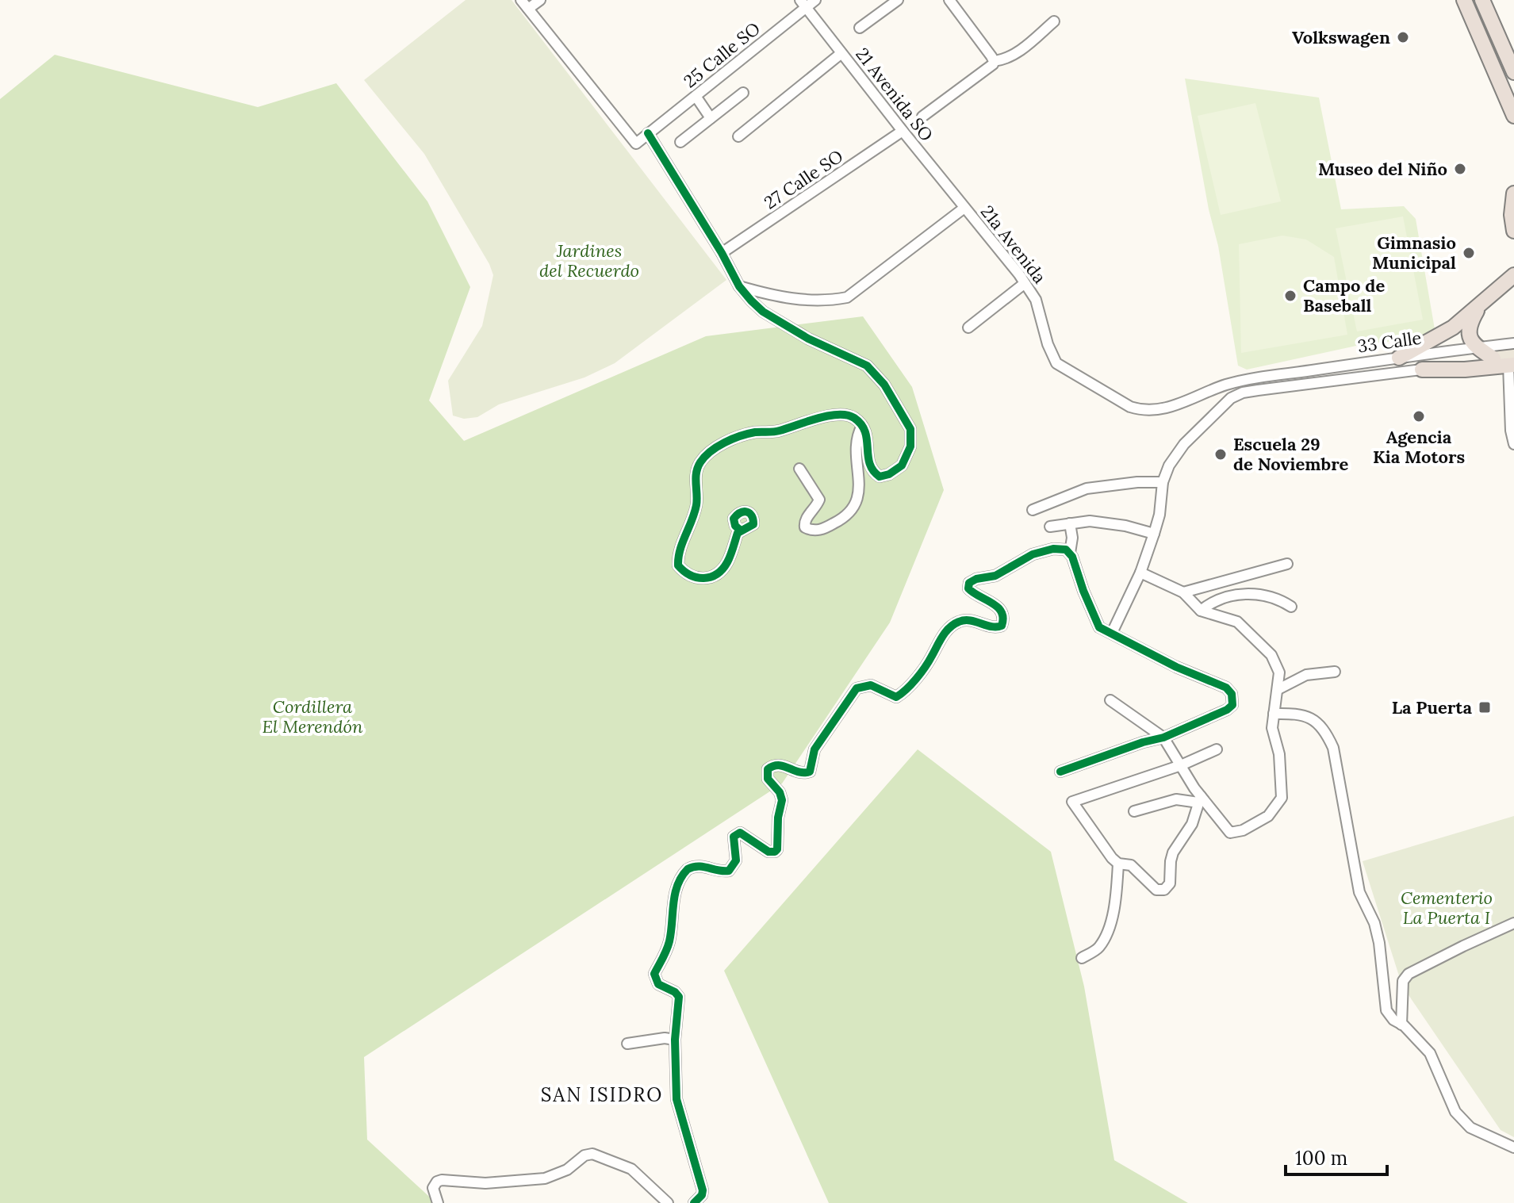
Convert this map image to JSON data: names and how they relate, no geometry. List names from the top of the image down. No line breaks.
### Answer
{"streets":{"main road":["33 Calle"],"street":["25 Calle SO","21 Avenida SO","27 Calle SO","21a Avenida"]},"crossings":[["25 Calle SO","21 Avenida SO"],["21 Avenida SO","27 Calle SO"],["21 Avenida SO","21a Avenida"],["21a Avenida","33 Calle"]],"districts":["SAN ISIDRO"],"parks":["Jardines del Recuerdo","Cordillera El Merendón","Cementerio La Puerta I"],"places":{"other":["Volkswagen","Museo del Niño","Gimnasio Municipal","Campo de Baseball","Agencia Kia Motors","Escuela 29 de Noviembre"],"transit":["La Puerta"]},"scale_bar":"100 m"}
